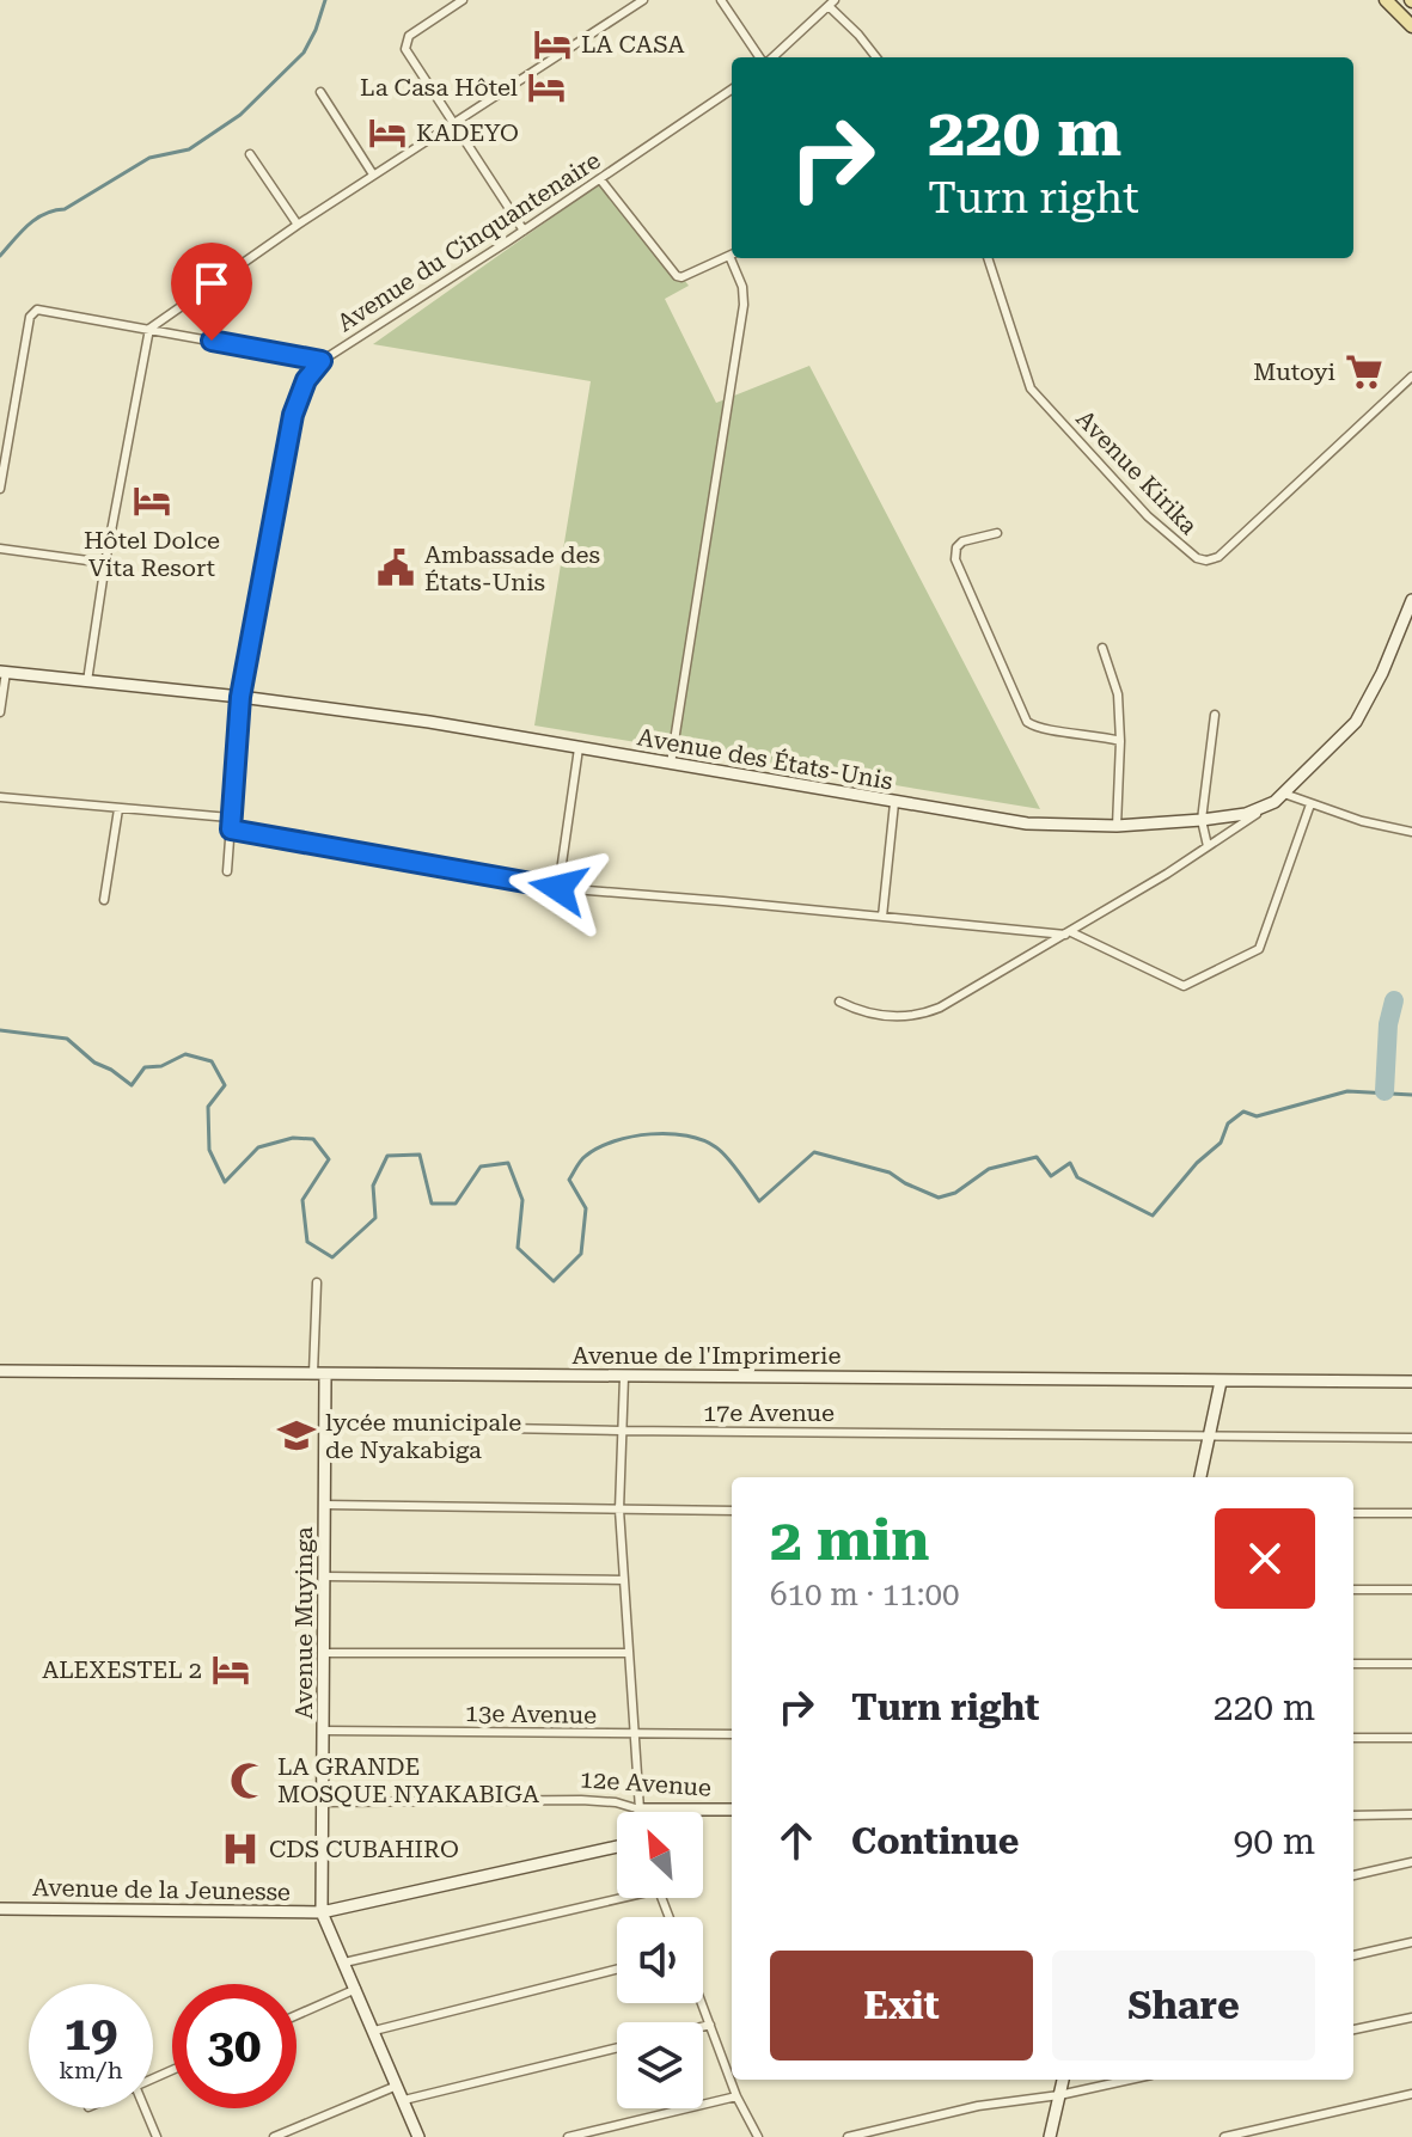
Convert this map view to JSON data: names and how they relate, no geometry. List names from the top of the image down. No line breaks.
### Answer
{"streets":{"street":["Avenue du Cinquantenaire","Avenue Kirika","Avenue des États-Unis","Avenue de l'Imprimerie","17e Avenue","Avenue Muyinga","13e Avenue","12e Avenue","Avenue de la Jeunesse"]},"crossings":[["Avenue du Cinquantenaire","Avenue des États-Unis"],["Avenue de l'Imprimerie","Avenue Muyinga"],["17e Avenue","Avenue Muyinga"],["Avenue Muyinga","13e Avenue"],["Avenue Muyinga","12e Avenue"],["Avenue Muyinga","Avenue de la Jeunesse"]],"places":{"hotel":["LA CASA","La Casa Hôtel","KADEYO","Hôtel Dolce Vita Resort","ALEXESTEL 2"],"supermarket":["Mutoyi"],"public building":["Ambassade des États-Unis"],"school or university":["lycée municipale de Nyakabiga"],"mosque":["LA GRANDE MOSQUE NYAKABIGA"],"hospital":["CDS CUBAHIRO"]},"north":"top left","page":{"turn":["220 m","Turn right"],"heading":["2 min","610 m · 11:00"],"list":[{"name":"Turn right","value":"220 m"},{"name":"Continue","value":"90 m"}],"buttons":["Exit","Share"],"speed":"19 km/h","limit":"30"}}
